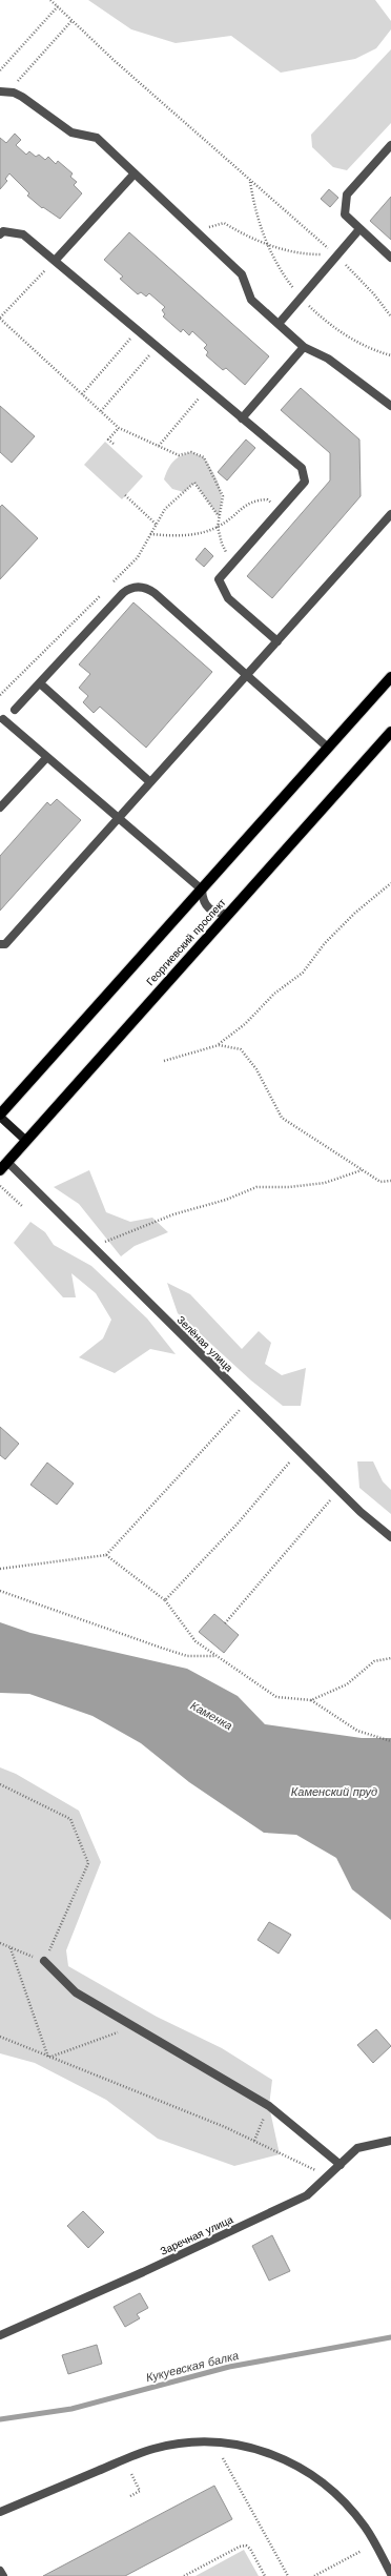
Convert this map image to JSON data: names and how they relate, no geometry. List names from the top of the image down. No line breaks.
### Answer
{"streets":{"main road":["Георгиевский проспект"],"street":["Зелёная улица","Заречная улица"]},"crossings":[["Георгиевский проспект","Зелёная улица"]],"water":["Каменка","Каменский пруд","Кукуевская балка"]}
